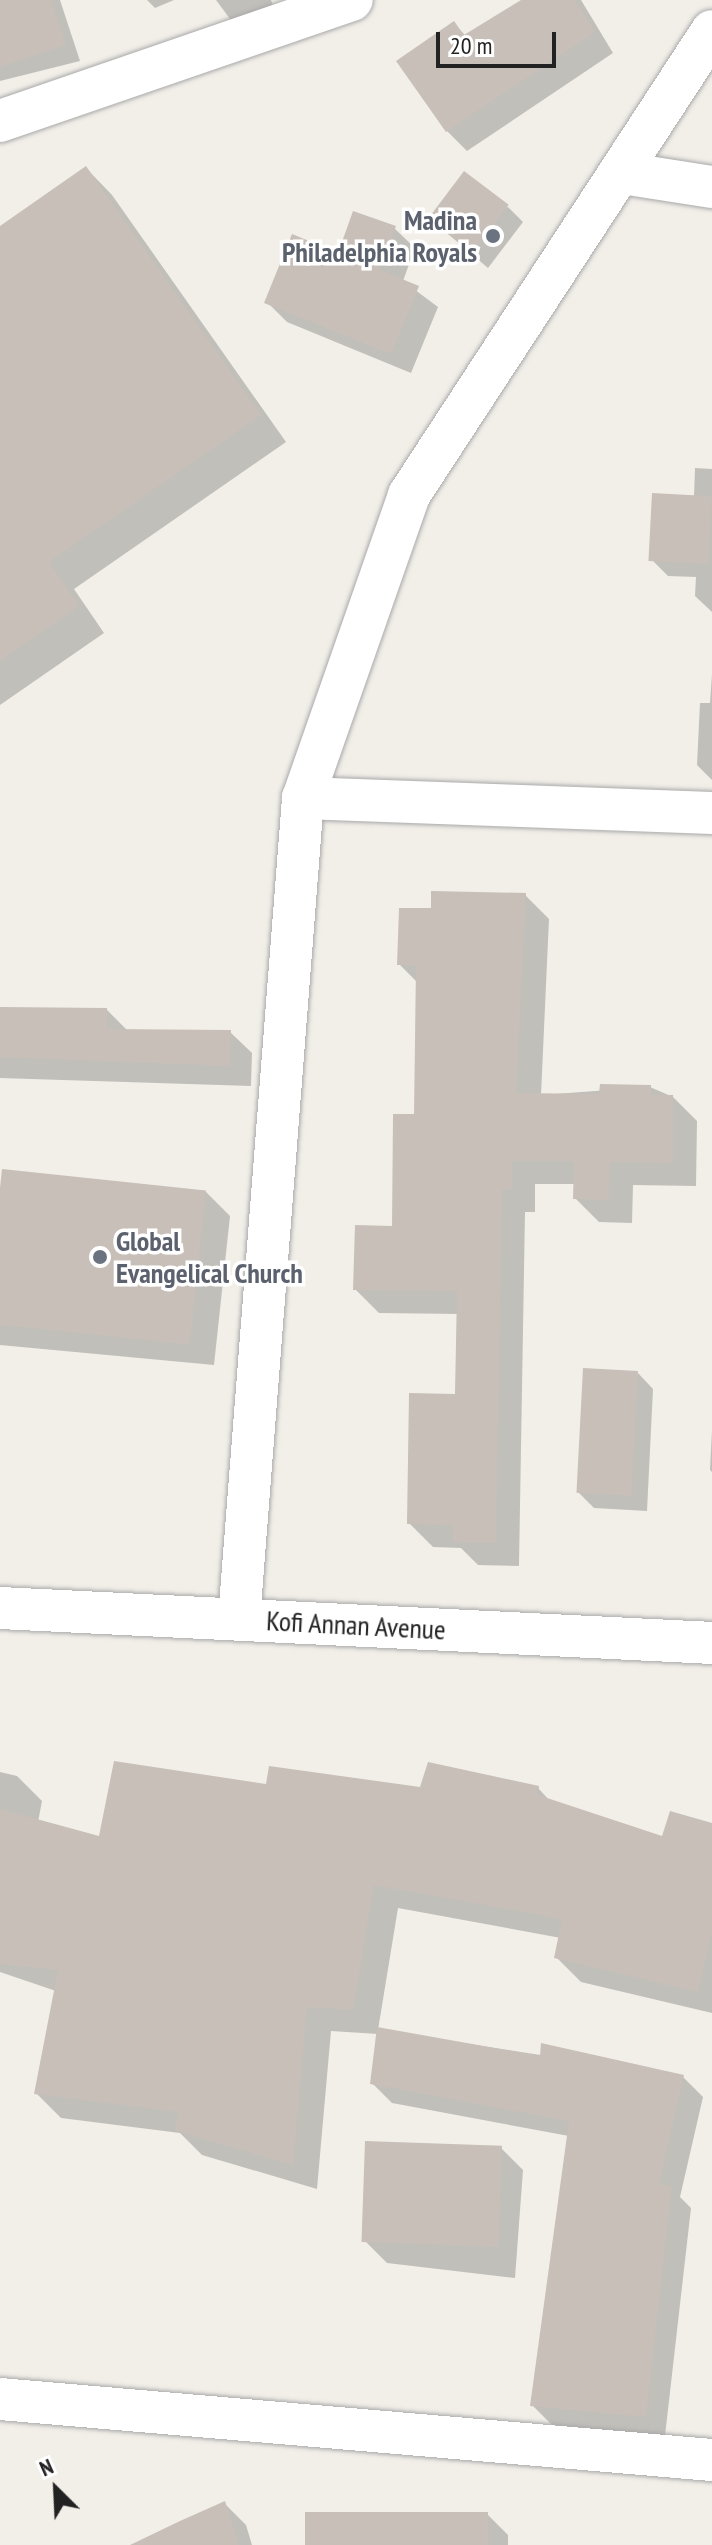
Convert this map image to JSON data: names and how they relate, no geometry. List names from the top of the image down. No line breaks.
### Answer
{"streets":{"street":["Kofi Annan Avenue"]},"places":["Madina Philadelphia Royals","Global Evangelical Church"],"scale_bar":"20 m","north":"top left"}
